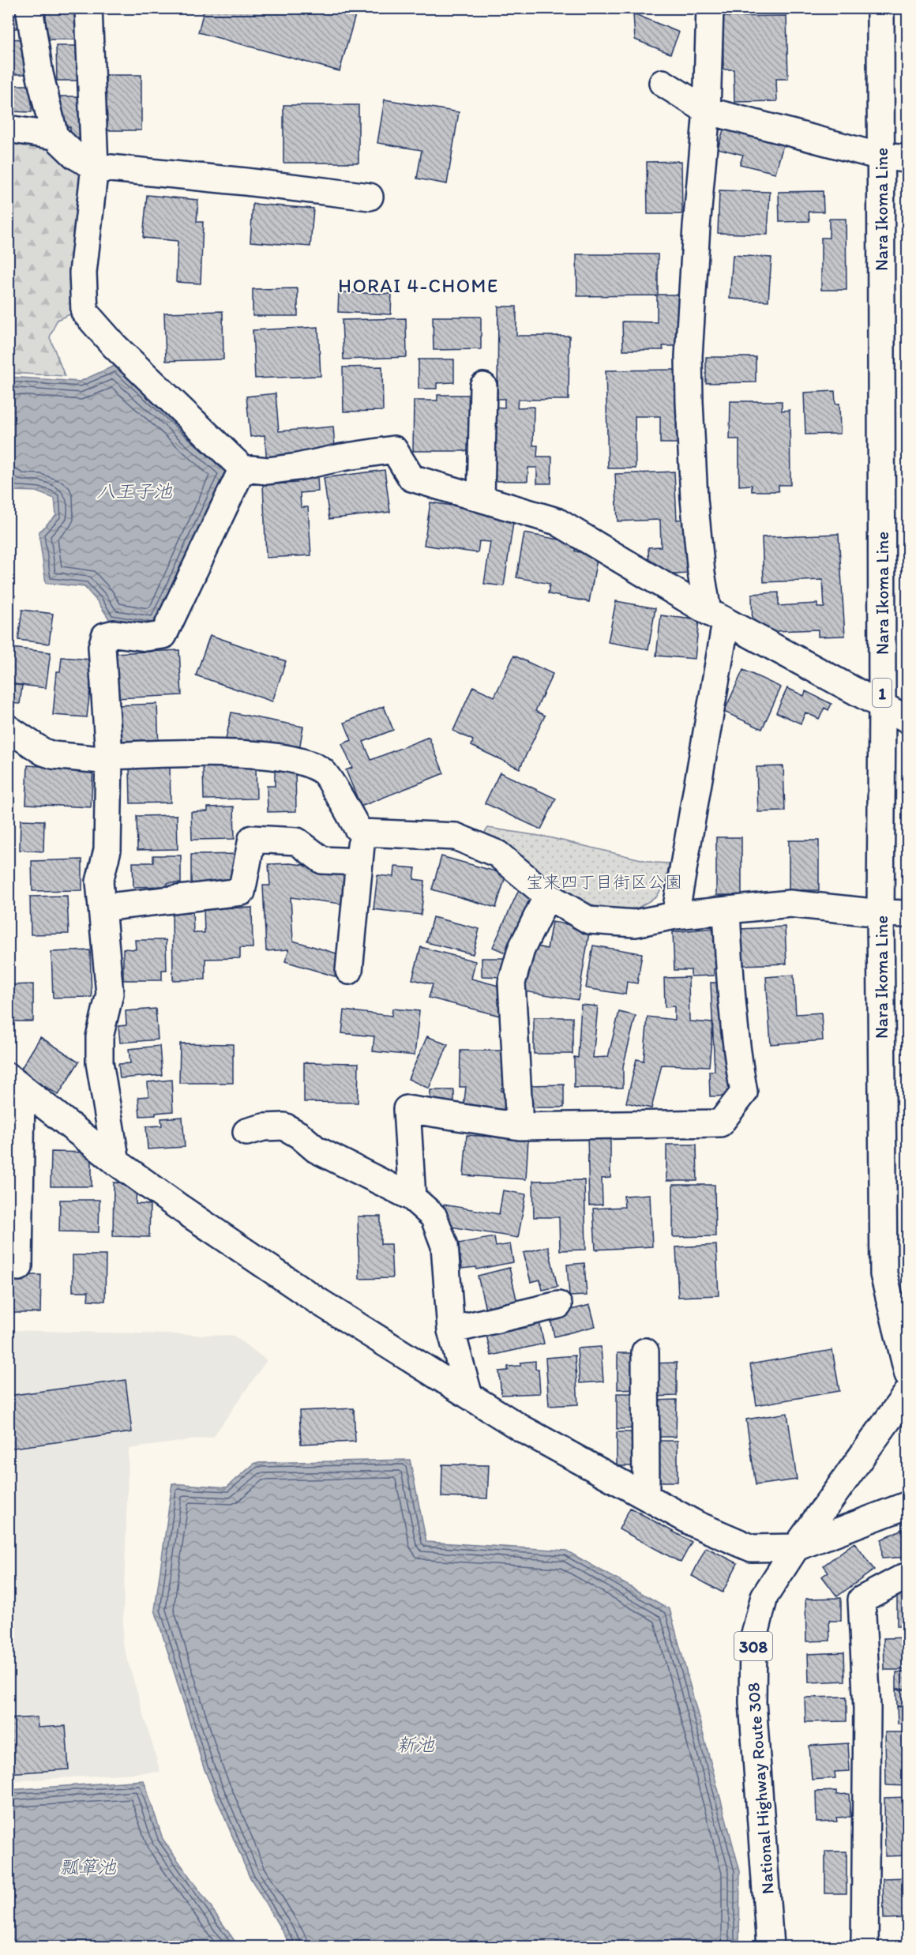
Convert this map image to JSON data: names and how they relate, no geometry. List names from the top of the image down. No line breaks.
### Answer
{"streets":{"main road":["Nara Ikoma Line","1","308","National Highway Route 308"]},"districts":["HORAI 4-CHOME"],"water":["八王子池","新池","瓢箪池"],"parks":["宝来四丁目街区公園"]}
